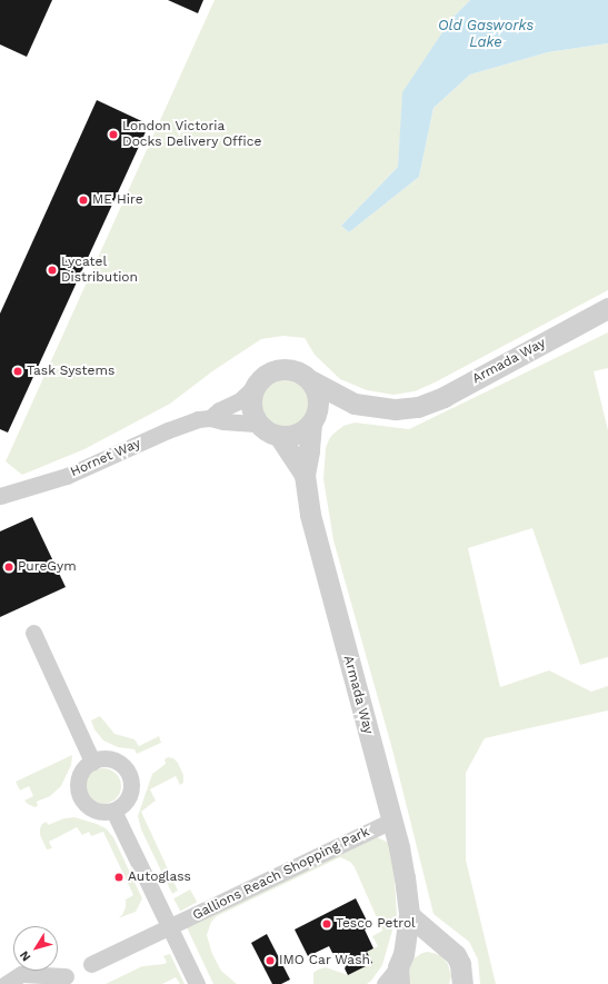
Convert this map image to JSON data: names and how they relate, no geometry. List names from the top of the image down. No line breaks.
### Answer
{"streets":{"street":["Armada Way","Hornet Way","Gallions Reach Shopping Park"]},"crossings":[["Armada Way","Hornet Way"],["Armada Way","Gallions Reach Shopping Park"]],"water":["Old Gasworks Lake"],"places":["London Victoria Docks Delivery Office","ME Hire","Lycatel Distribution","Task Systems","PureGym","Autoglass","Tesco Petrol","IMO Car Wash"],"north":"bottom left"}
